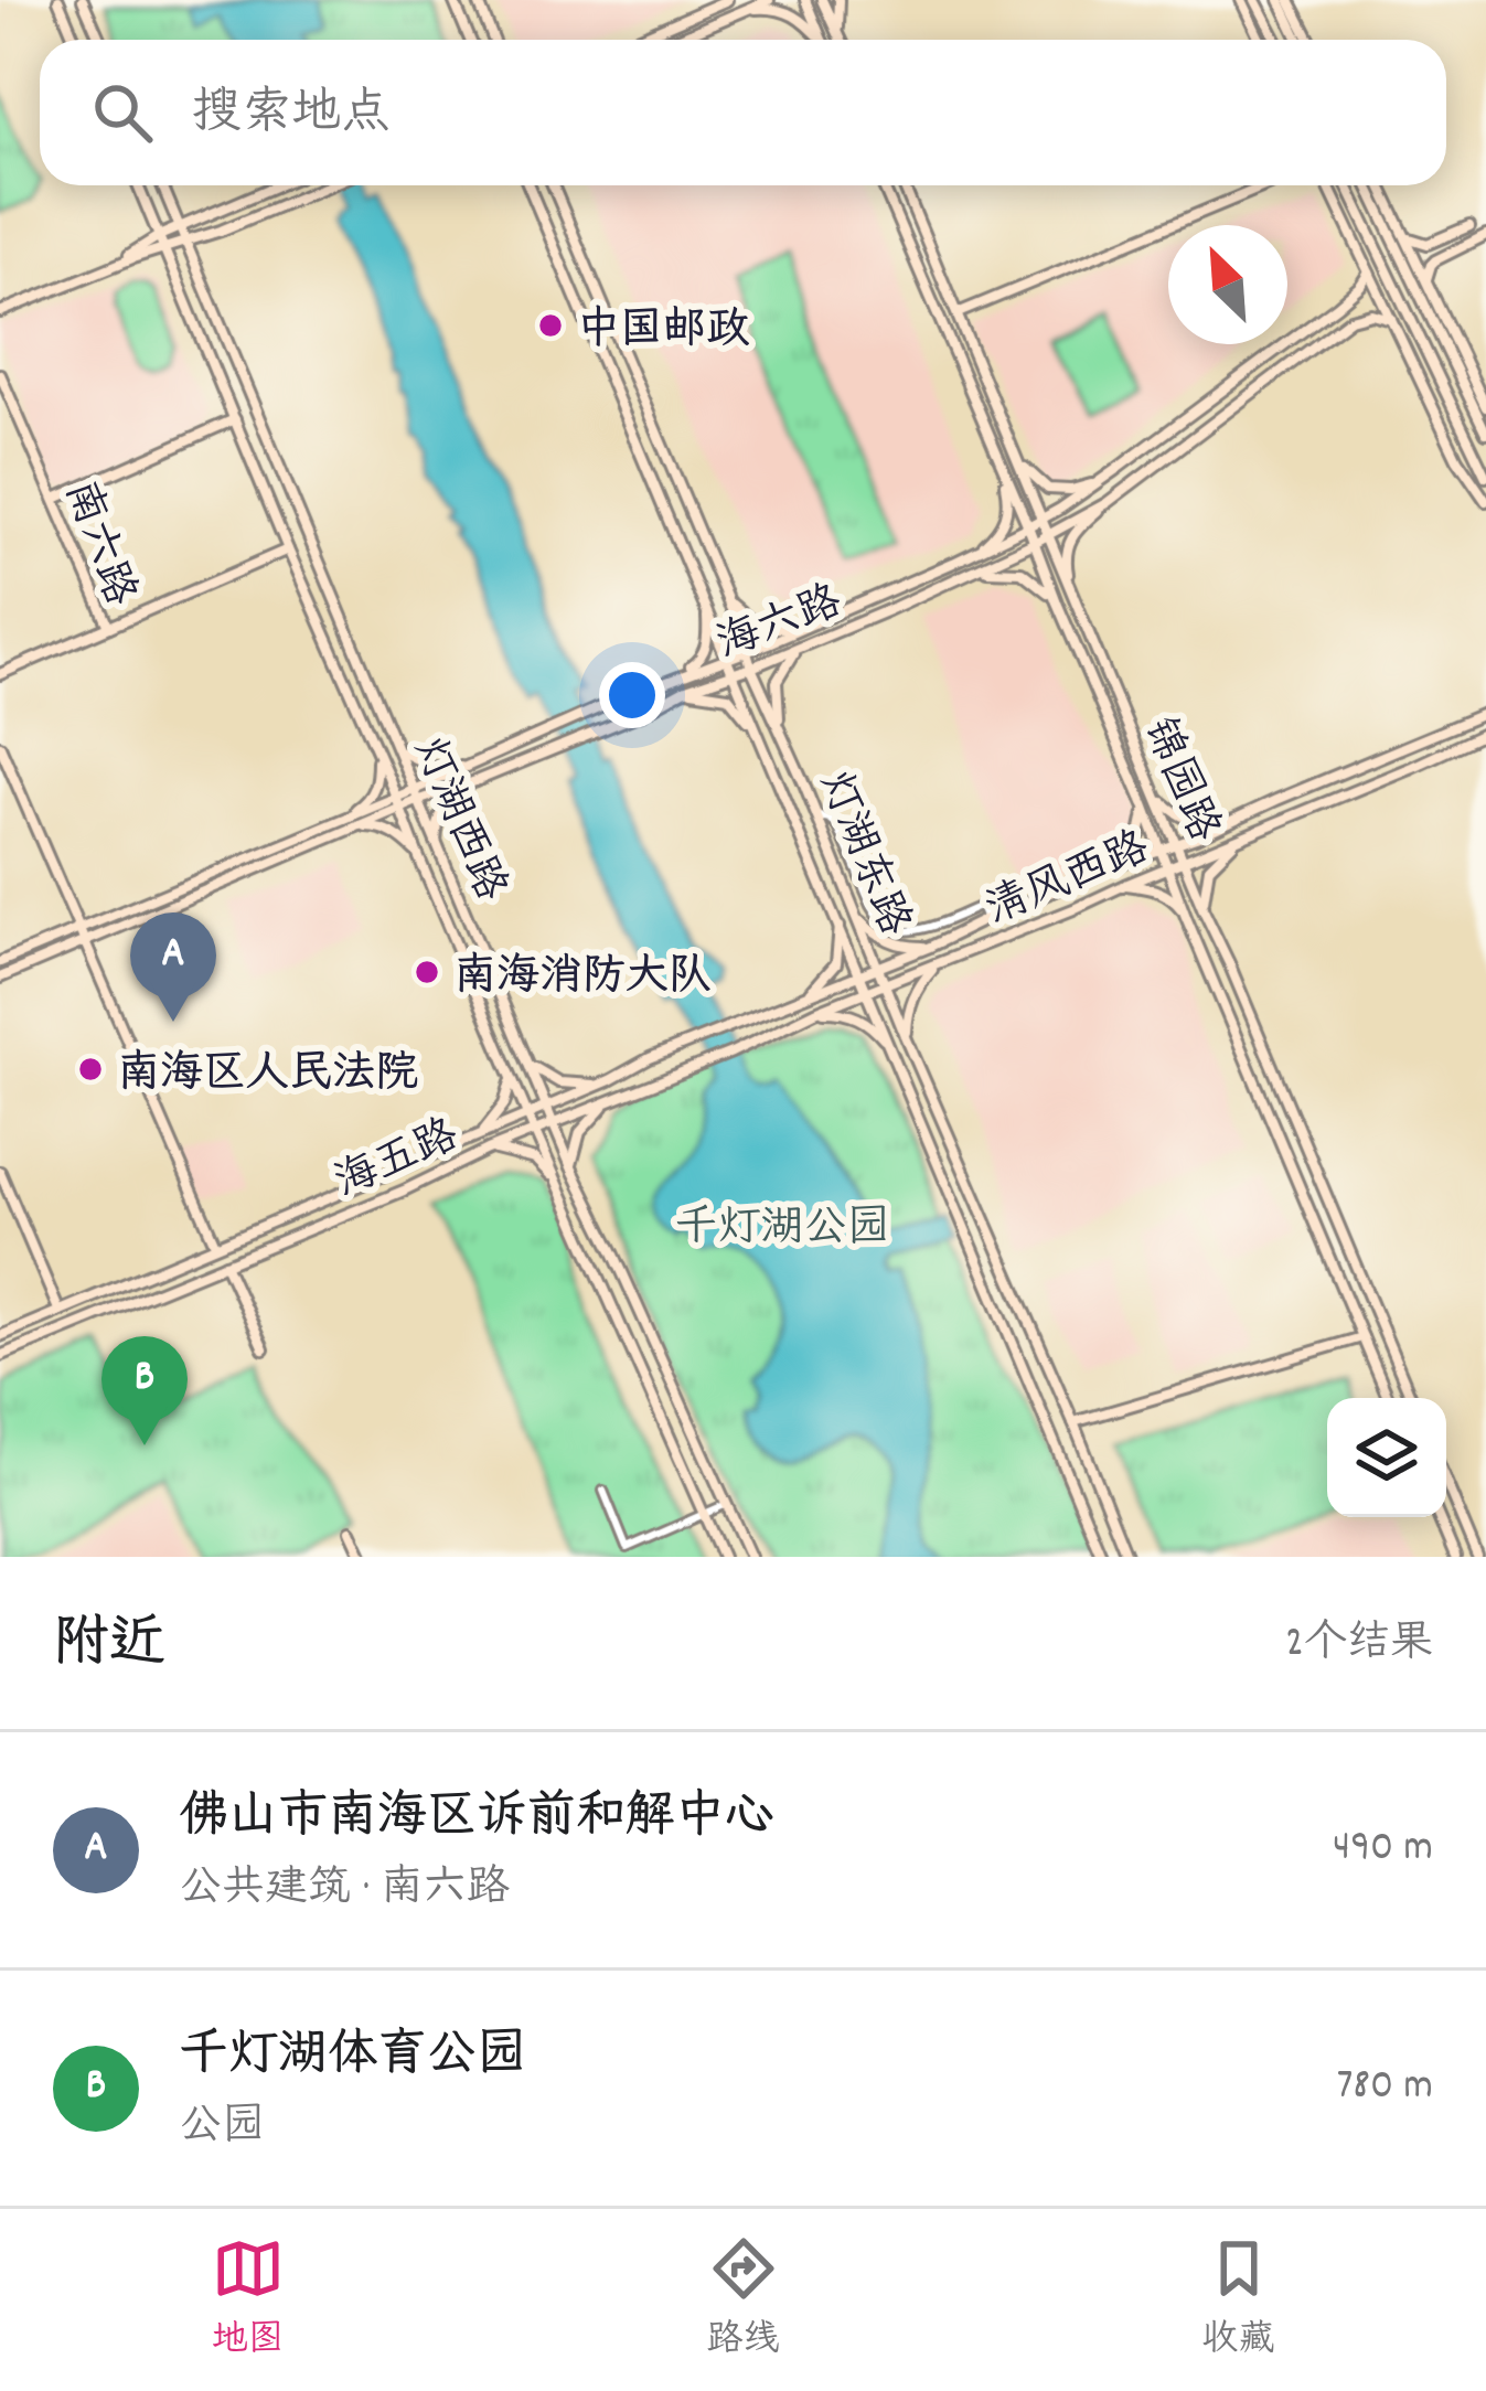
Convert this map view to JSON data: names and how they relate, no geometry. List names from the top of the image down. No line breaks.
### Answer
{"streets":{"main road":["南六路","海六路","锦园路","灯湖西路","灯湖东路","清风西路","海五路"]},"crossings":[["海六路","锦园路"],["海六路","灯湖西路"],["海六路","灯湖东路"],["海六路","清风西路"],["锦园路","灯湖东路"],["锦园路","清风西路"],["灯湖西路","灯湖东路"],["灯湖西路","清风西路"],["灯湖西路","海五路"],["灯湖东路","清风西路"],["清风西路","海五路"]],"parks":["千灯湖公园"],"places":["中国邮政","南海消防大队","南海区人民法院"],"north":"top left","page":{"search":"搜索地点","pins":["A","B"],"heading":["附近","2个结果"],"list":[{"mark":"A","name":"佛山市南海区诉前和解中心","note":"公共建筑 · 南六路","value":"490 m"},{"mark":"B","name":"千灯湖体育公园","note":"公园","value":"780 m"}],"nav":["地图","路线","收藏"]}}
